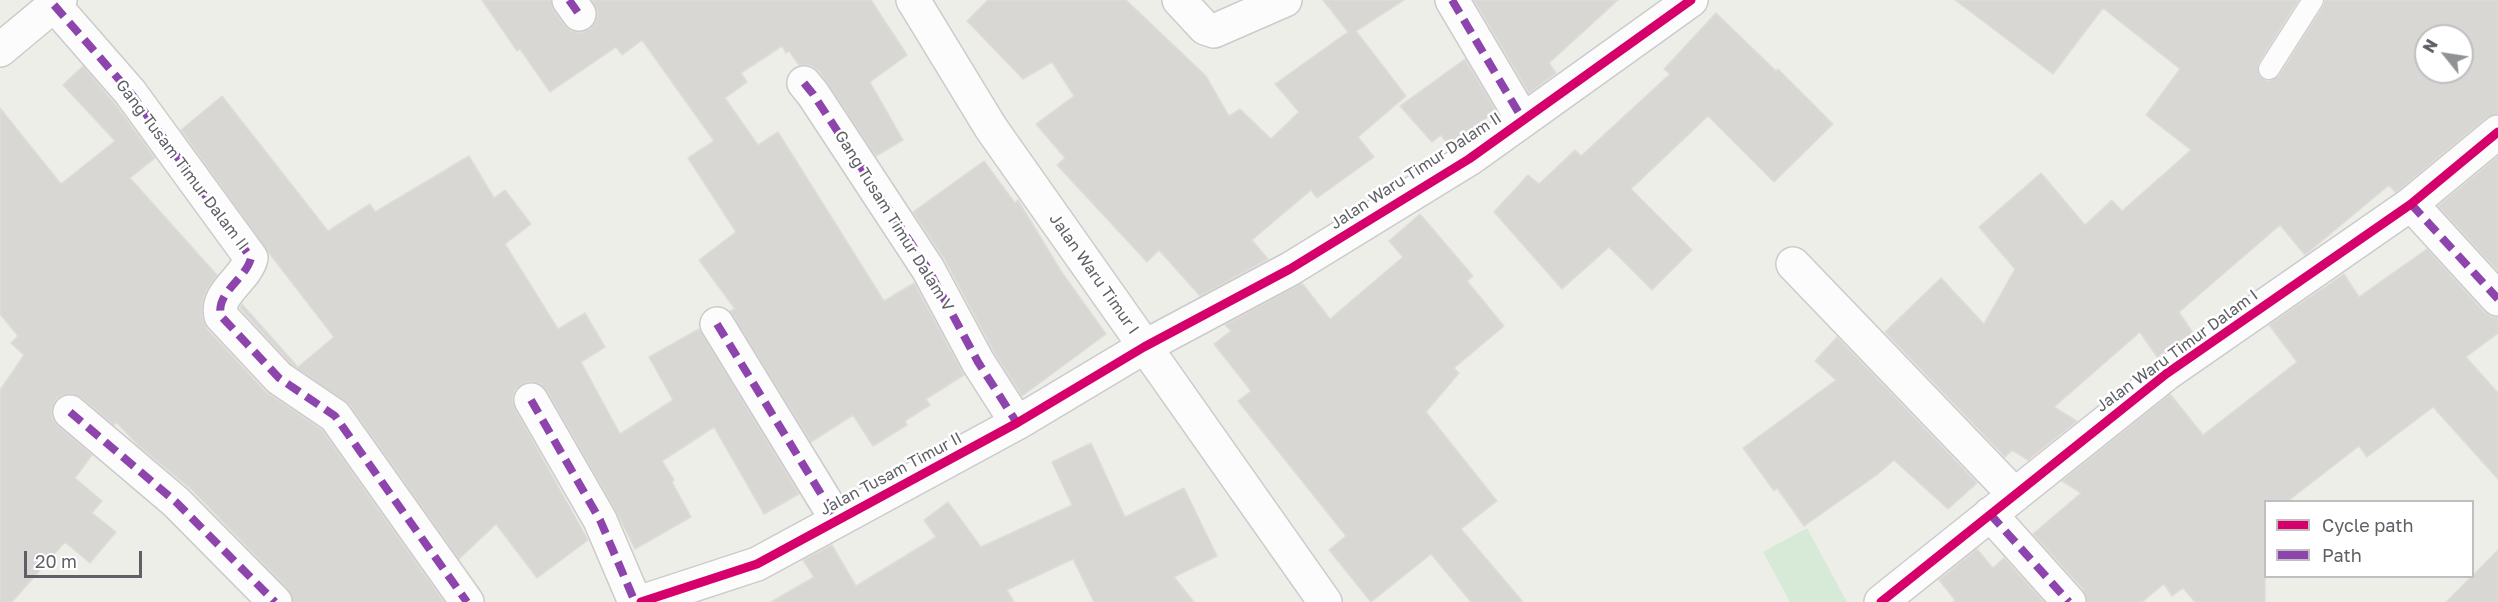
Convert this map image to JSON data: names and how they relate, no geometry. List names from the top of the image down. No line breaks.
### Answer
{"streets":{"street":["Gang Tusam Timur Dalam II","Jalan Waru Timur Dalam II","Gang Tusam Timur Dalam V","Jalan Waru Timur I","Jalan Waru Timur Dalam I","Jalan Tusam Timur II"]},"crossings":[["Jalan Waru Timur Dalam II","Jalan Waru Timur I"],["Jalan Waru Timur Dalam II","Jalan Tusam Timur II"],["Gang Tusam Timur Dalam V","Jalan Tusam Timur II"],["Jalan Waru Timur I","Jalan Tusam Timur II"]],"legend":["Cycle path","Path"],"scale_bar":"20 m","north":"top left"}
